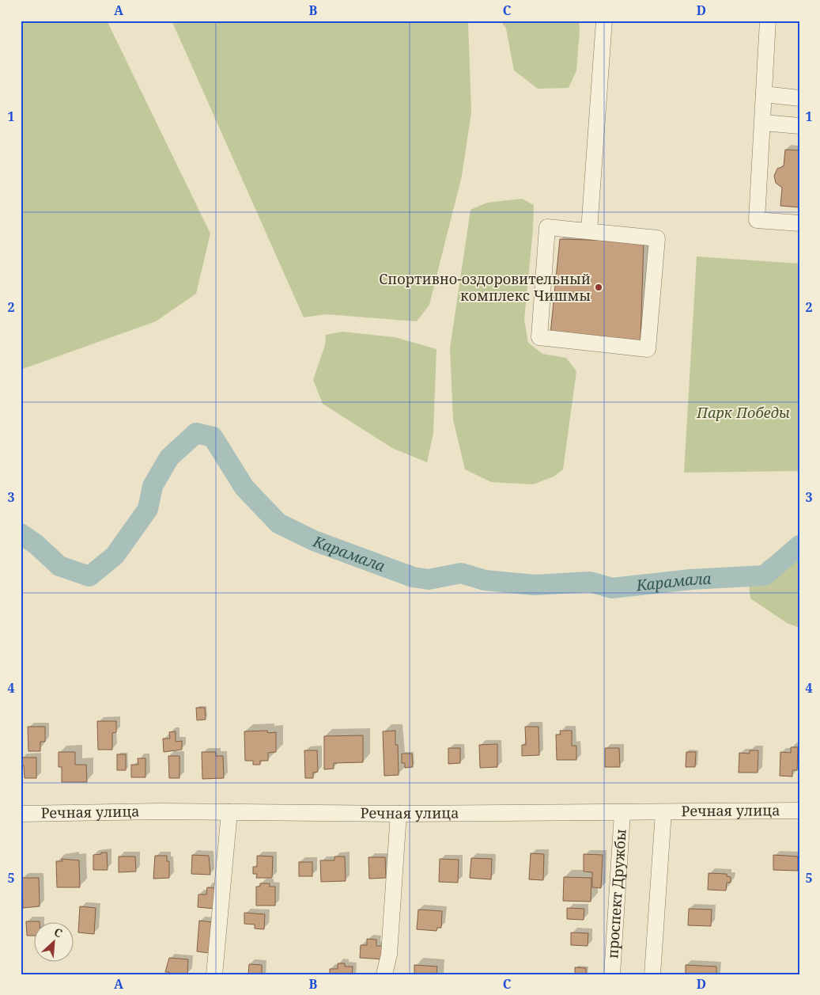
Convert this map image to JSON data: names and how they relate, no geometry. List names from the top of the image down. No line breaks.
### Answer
{"streets":{"street":["Речная улица","проспект Дружбы"]},"crossings":[["Речная улица","проспект Дружбы"]],"water":["Карамала"],"parks":["Парк Победы"],"places":["Спортивно-оздоровительный комплекс Чишмы"],"north":"top right","grid":{"columns":["A","B","C","D"],"rows":["1","2","3","4","5"]}}
